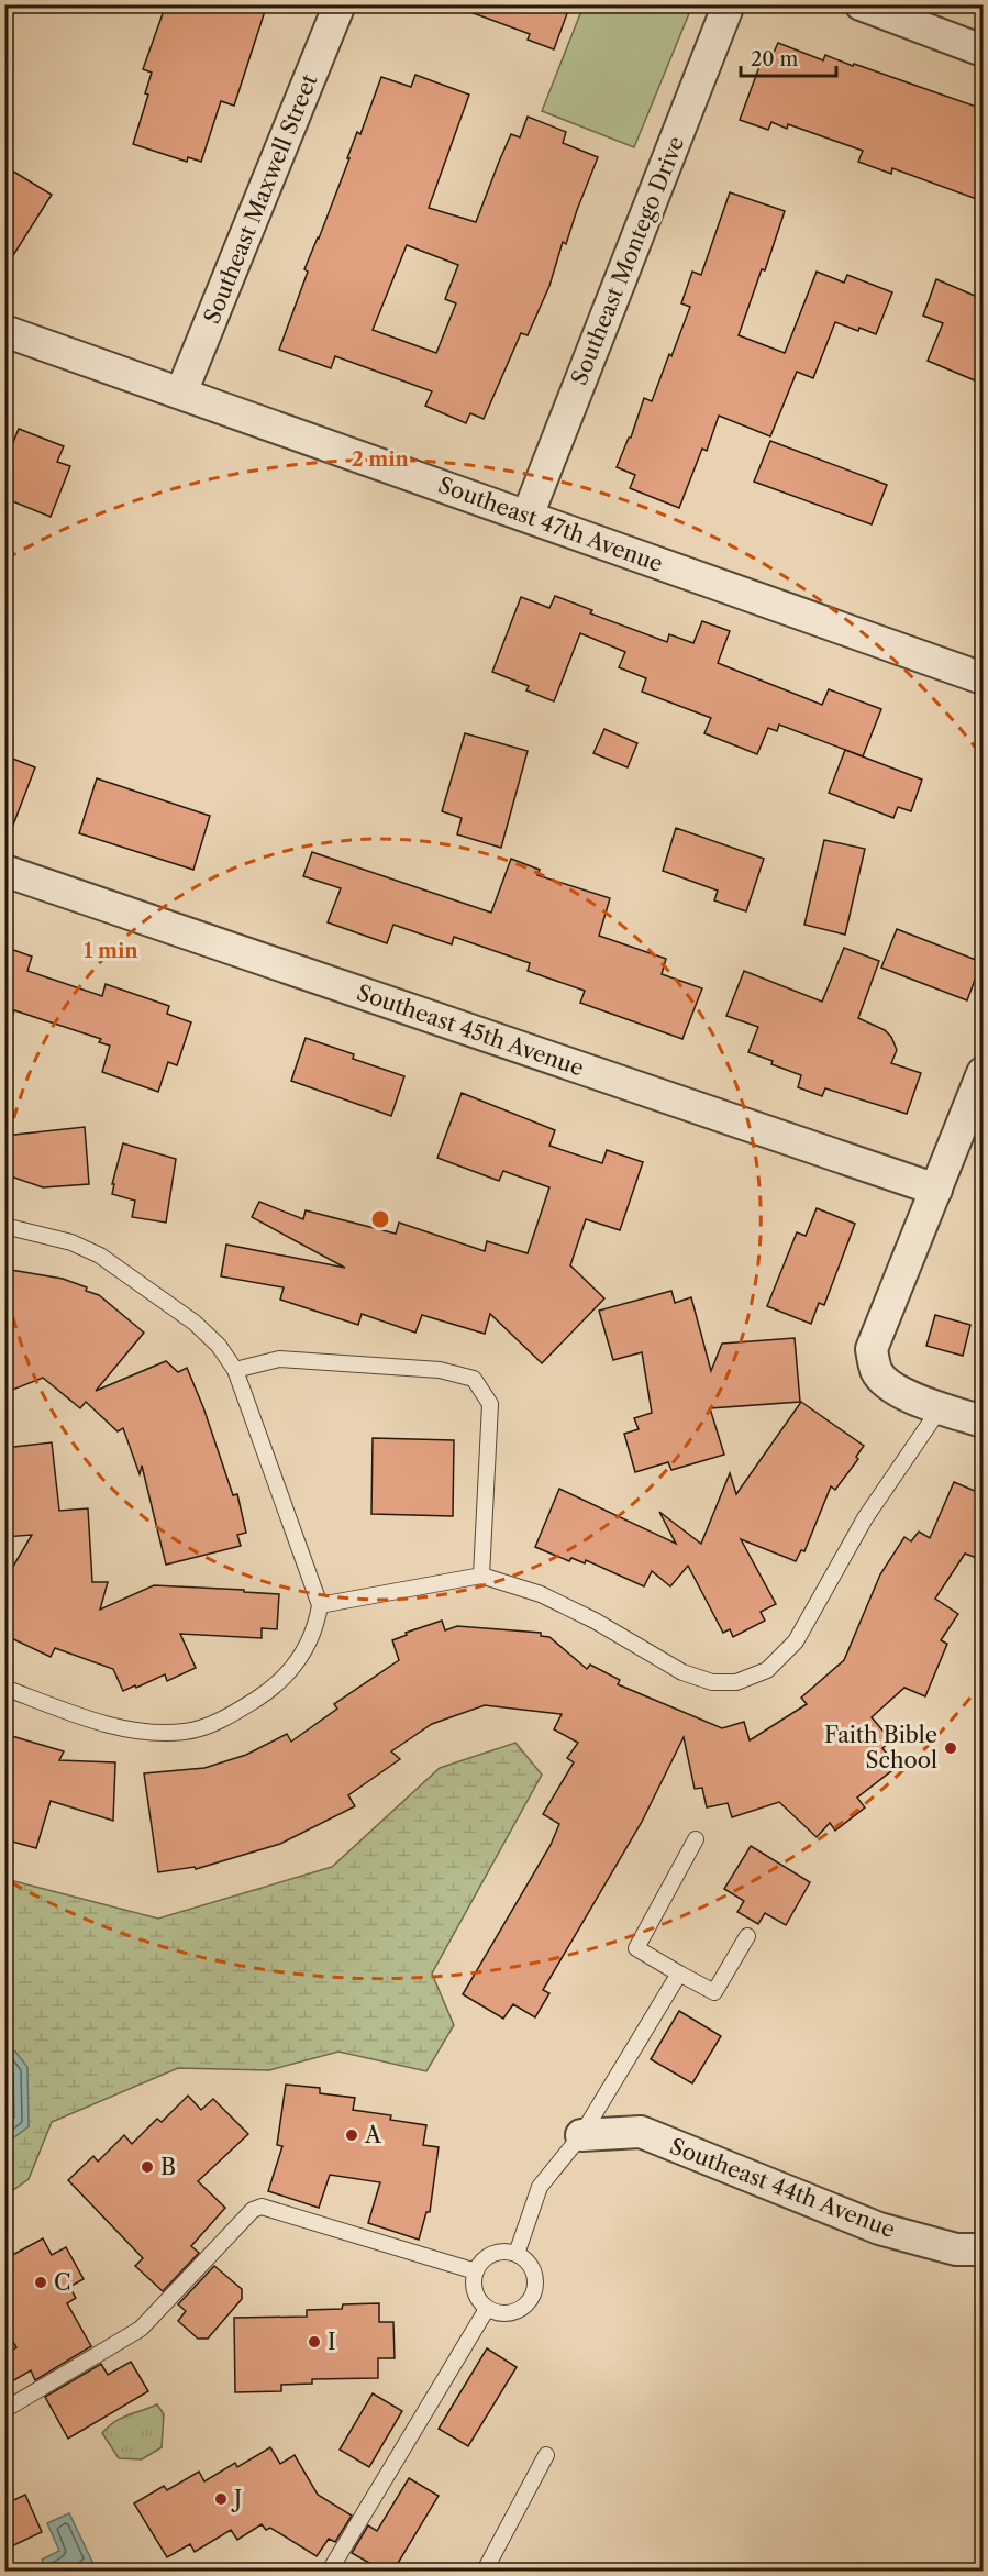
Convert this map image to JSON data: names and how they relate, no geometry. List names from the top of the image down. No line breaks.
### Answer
{"streets":{"street":["Southeast Maxwell Street","Southeast Montego Drive","Southeast 47th Avenue","Southeast 45th Avenue","Southeast 44th Avenue"]},"crossings":[["Southeast Maxwell Street","Southeast 47th Avenue"],["Southeast Montego Drive","Southeast 47th Avenue"]],"places":["Faith Bible School","A","B","C","I","J"],"scale_bar":"20 m","rings":["2 min","1 min"]}
